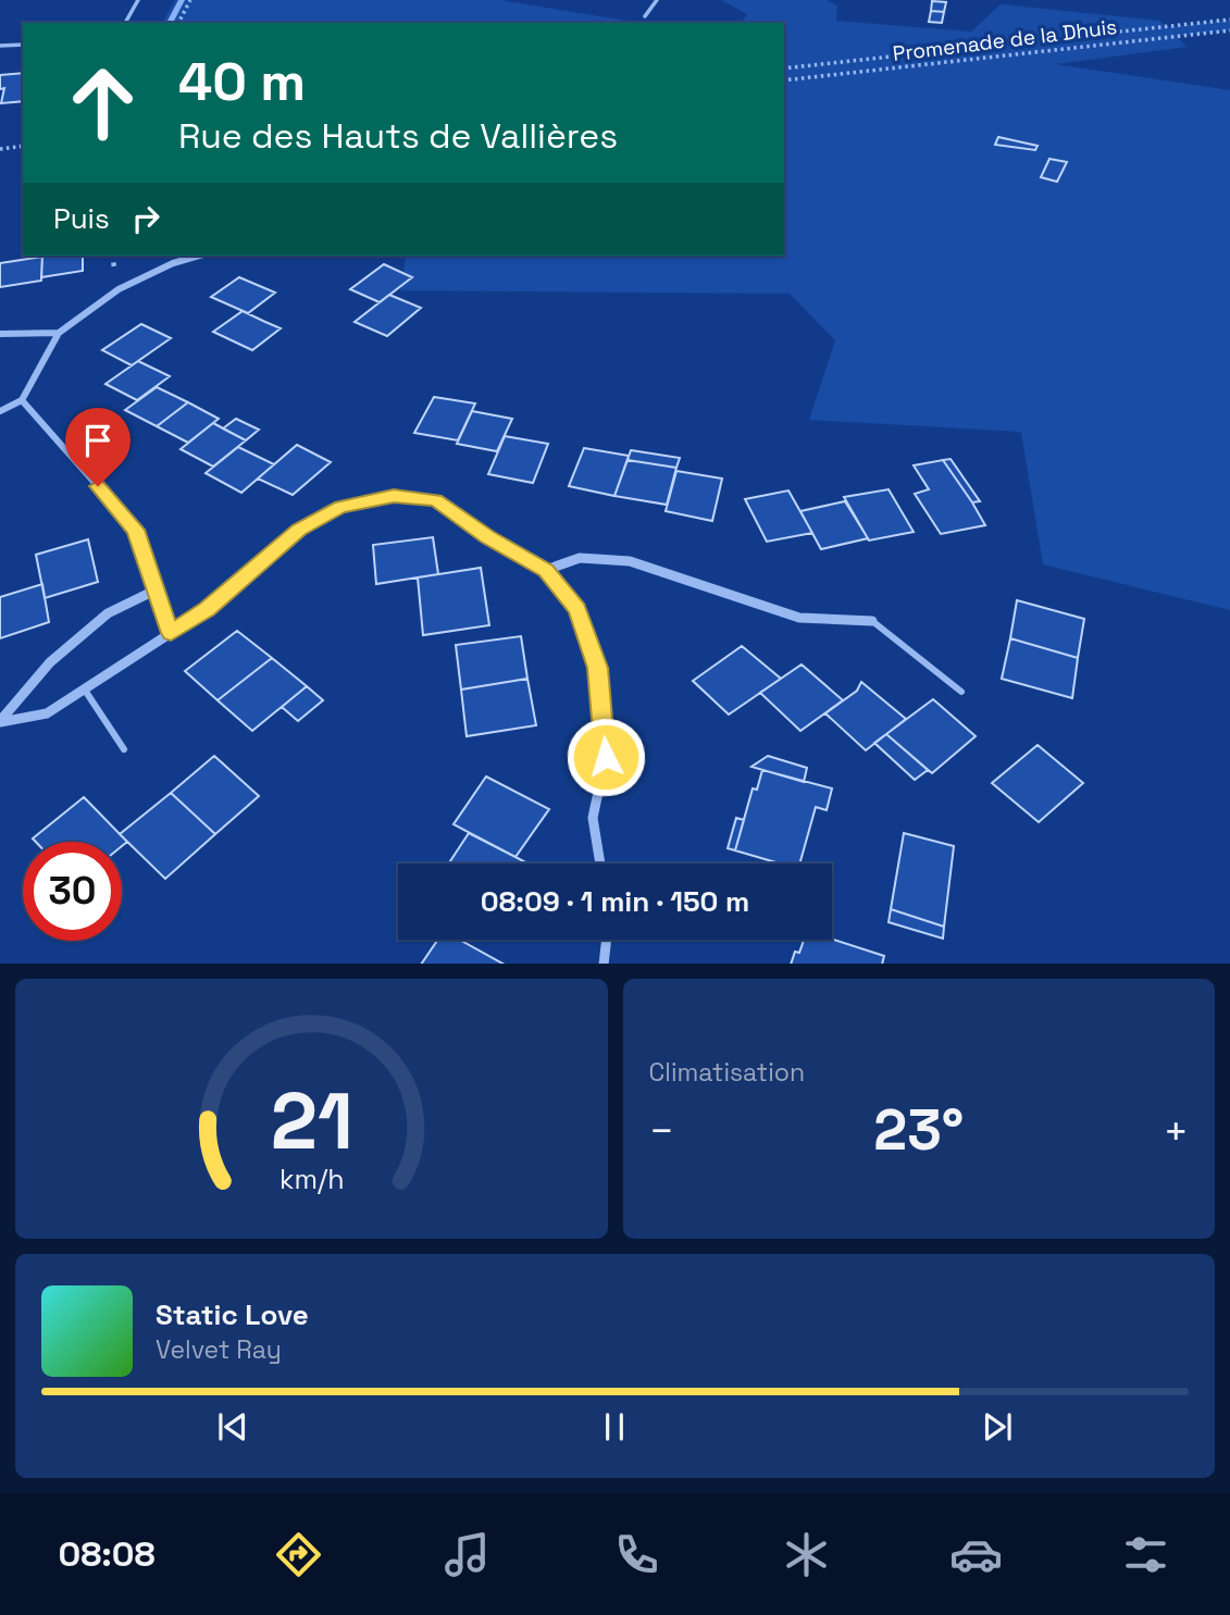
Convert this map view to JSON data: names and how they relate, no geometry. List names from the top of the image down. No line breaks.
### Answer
{"streets":{"path":["Promenade de la Dhuis"]},"page":{"turn":["40 m","Rue des Hauts de Vallières"],"then":"Puis","limit":"30","trip":"08:09 · 1 min · 150 m","tile":"Climatisation","heat":["−","23°","+"],"song":["Static Love","Velvet Ray"],"tabs":"08:08","gauge":["21","km/h"]}}
